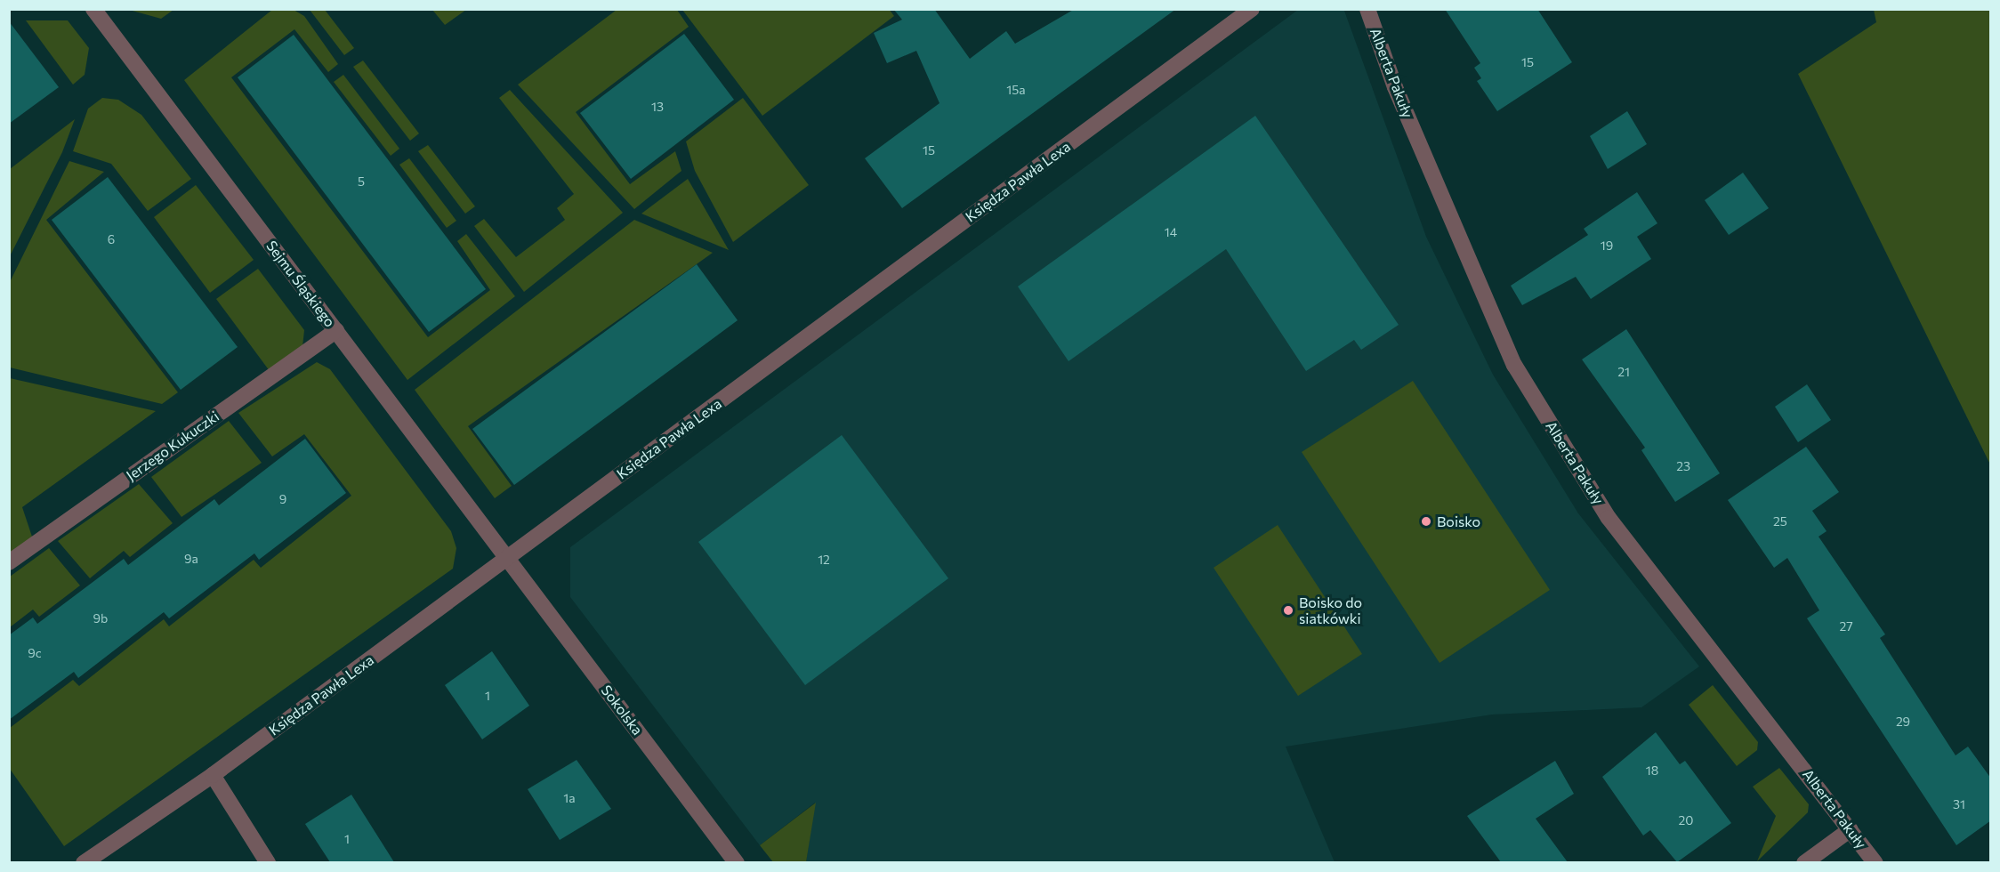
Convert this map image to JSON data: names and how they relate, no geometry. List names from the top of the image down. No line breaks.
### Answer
{"streets":{"street":["Alberta Pakuły","Księdza Pawła Lexa","Sejmu Śląskiego","Jerzego Kukuczki","Sokolska"]},"crossings":[["Księdza Pawła Lexa","Sejmu Śląskiego"],["Księdza Pawła Lexa","Sokolska"],["Sejmu Śląskiego","Jerzego Kukuczki"],["Sejmu Śląskiego","Sokolska"]],"places":["Boisko","Boisko do siatkówki"],"house_numbers":["15","15a","13","15","5","14","6","19","21","23","9","25","9a","12","9b","27","9c","1","29","18","1a","31","20","1"]}
